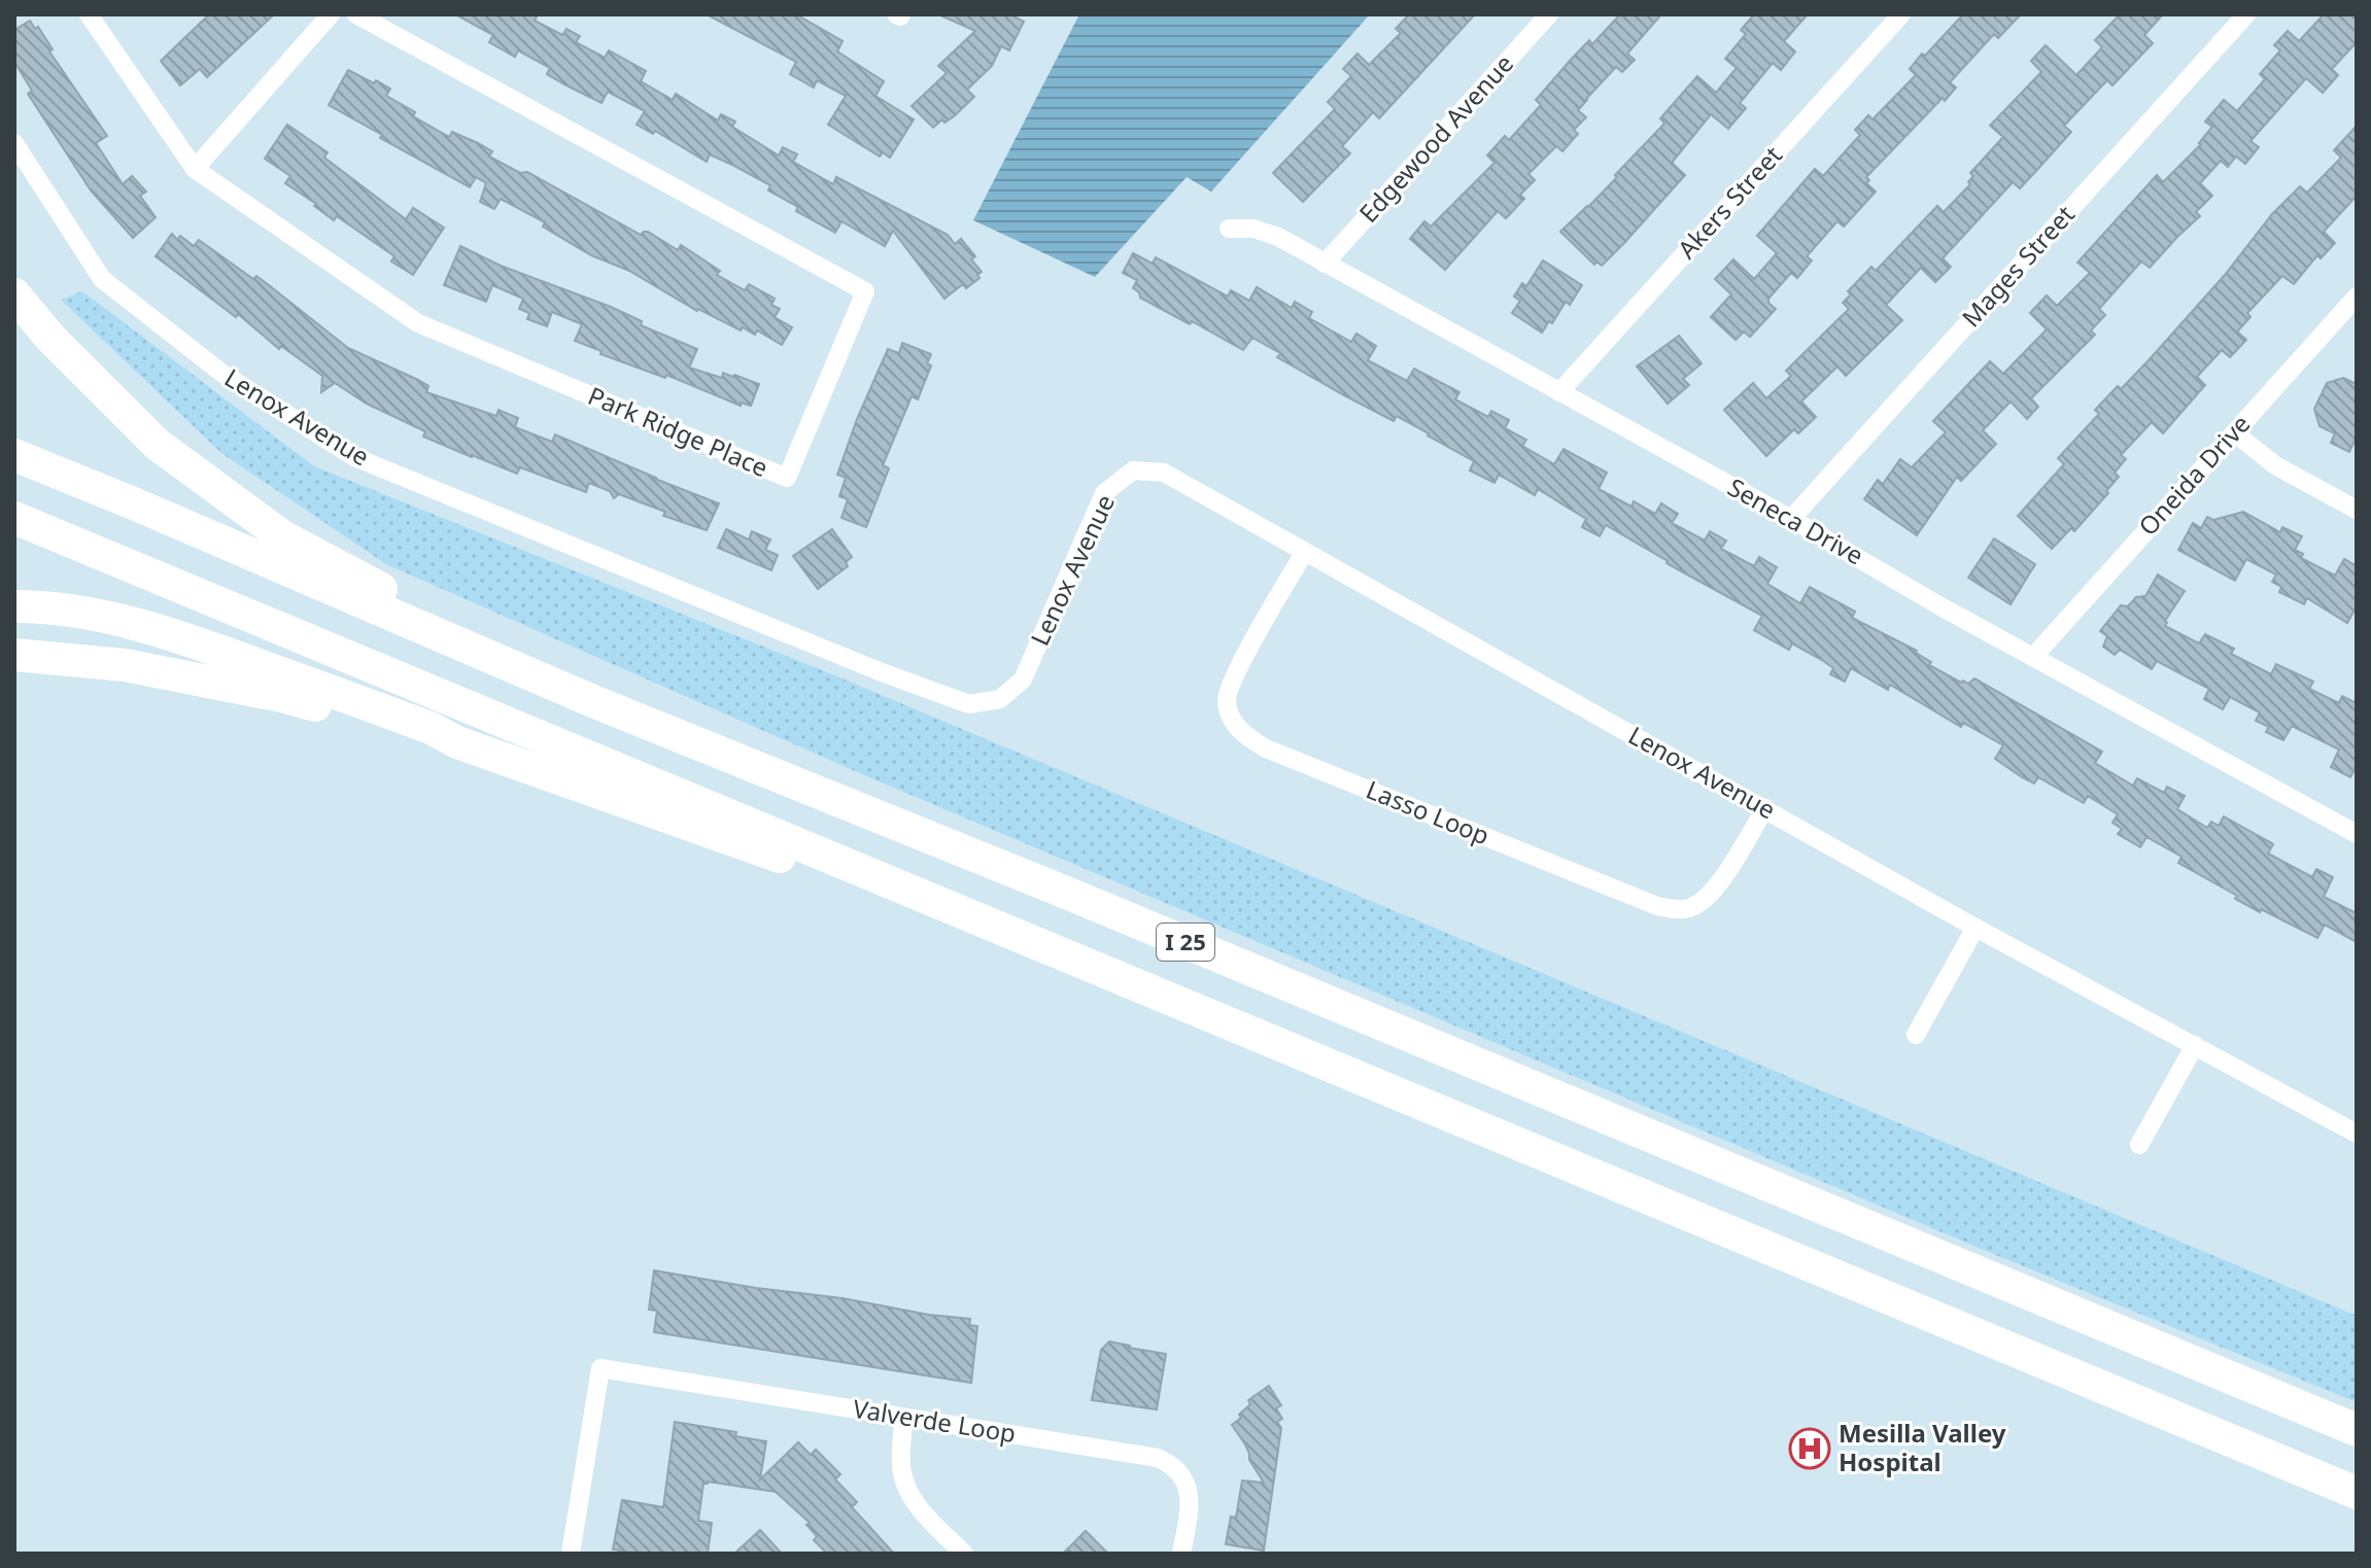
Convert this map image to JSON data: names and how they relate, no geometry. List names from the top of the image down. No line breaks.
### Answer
{"streets":{"highway":["I 25"],"street":["Edgewood Avenue","Akers Street","Mages Street","Lenox Avenue","Park Ridge Place","Oneida Drive","Seneca Drive","Lasso Loop","Valverde Loop"]},"crossings":[["Edgewood Avenue","Seneca Drive"],["Akers Street","Seneca Drive"],["Mages Street","Seneca Drive"],["Lenox Avenue","Lasso Loop"],["Oneida Drive","Seneca Drive"]],"places":{"hospital":["Mesilla Valley Hospital"]}}
